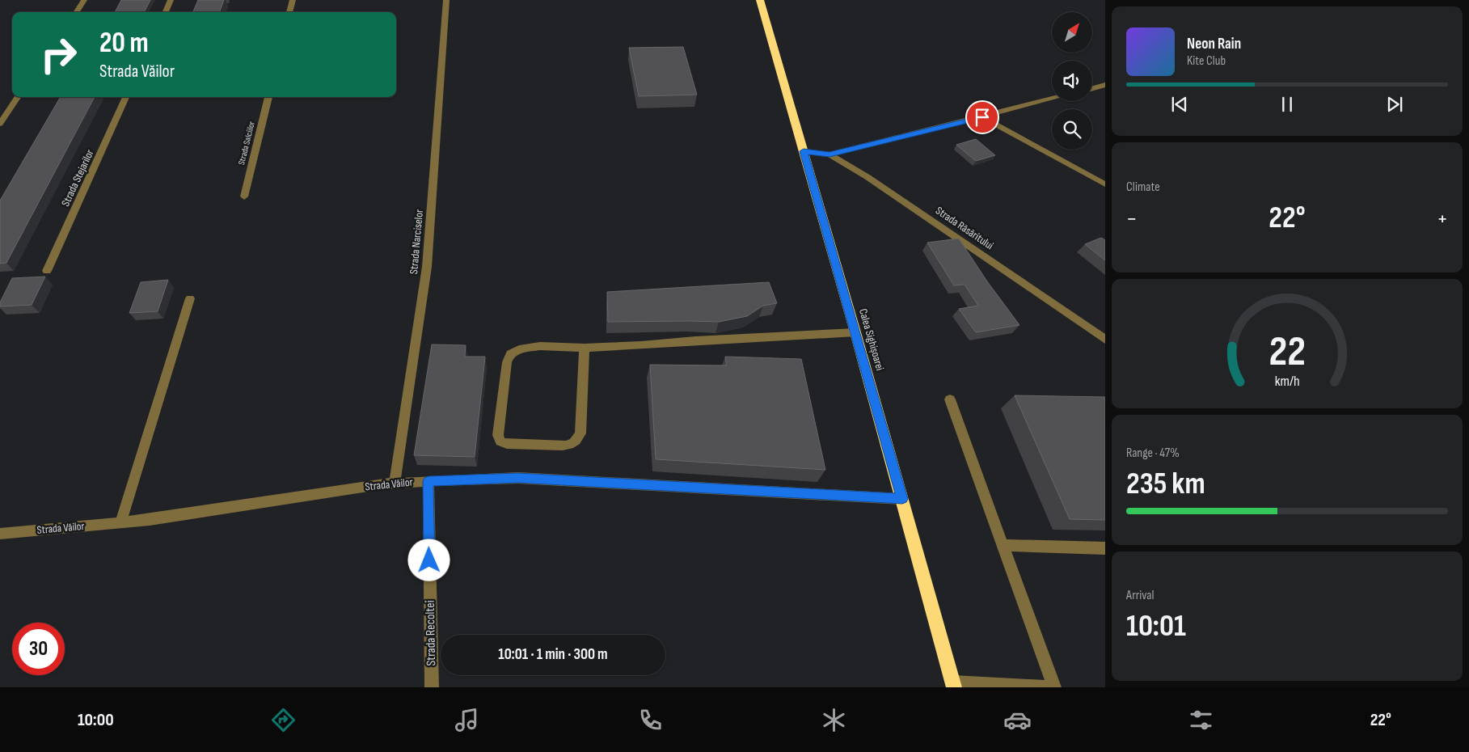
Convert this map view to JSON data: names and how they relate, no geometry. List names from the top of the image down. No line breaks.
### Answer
{"streets":{"highway":["Calea Sighișoarei"],"street":["Strada Salciilor","Strada Stejarilor","Strada Răsăritului","Strada Narciselor","Strada Văilor","Strada Recoltei"]},"crossings":[["Strada Răsăritului","Calea Sighișoarei"],["Strada Narciselor","Strada Văilor"],["Calea Sighișoarei","Strada Văilor"],["Strada Văilor","Strada Recoltei"]],"north":"top right","page":{"turn":["20 m","Strada Văilor"],"song":["Neon Rain","Kite Club"],"tile":["Climate",["Range · 47%","235 km"],["Arrival","10:01"]],"heat":["−","22°","+"],"limit":"30","trip":"10:01 · 1 min · 300 m","tabs":["10:00","22°"],"gauge":["22","km/h"]}}
